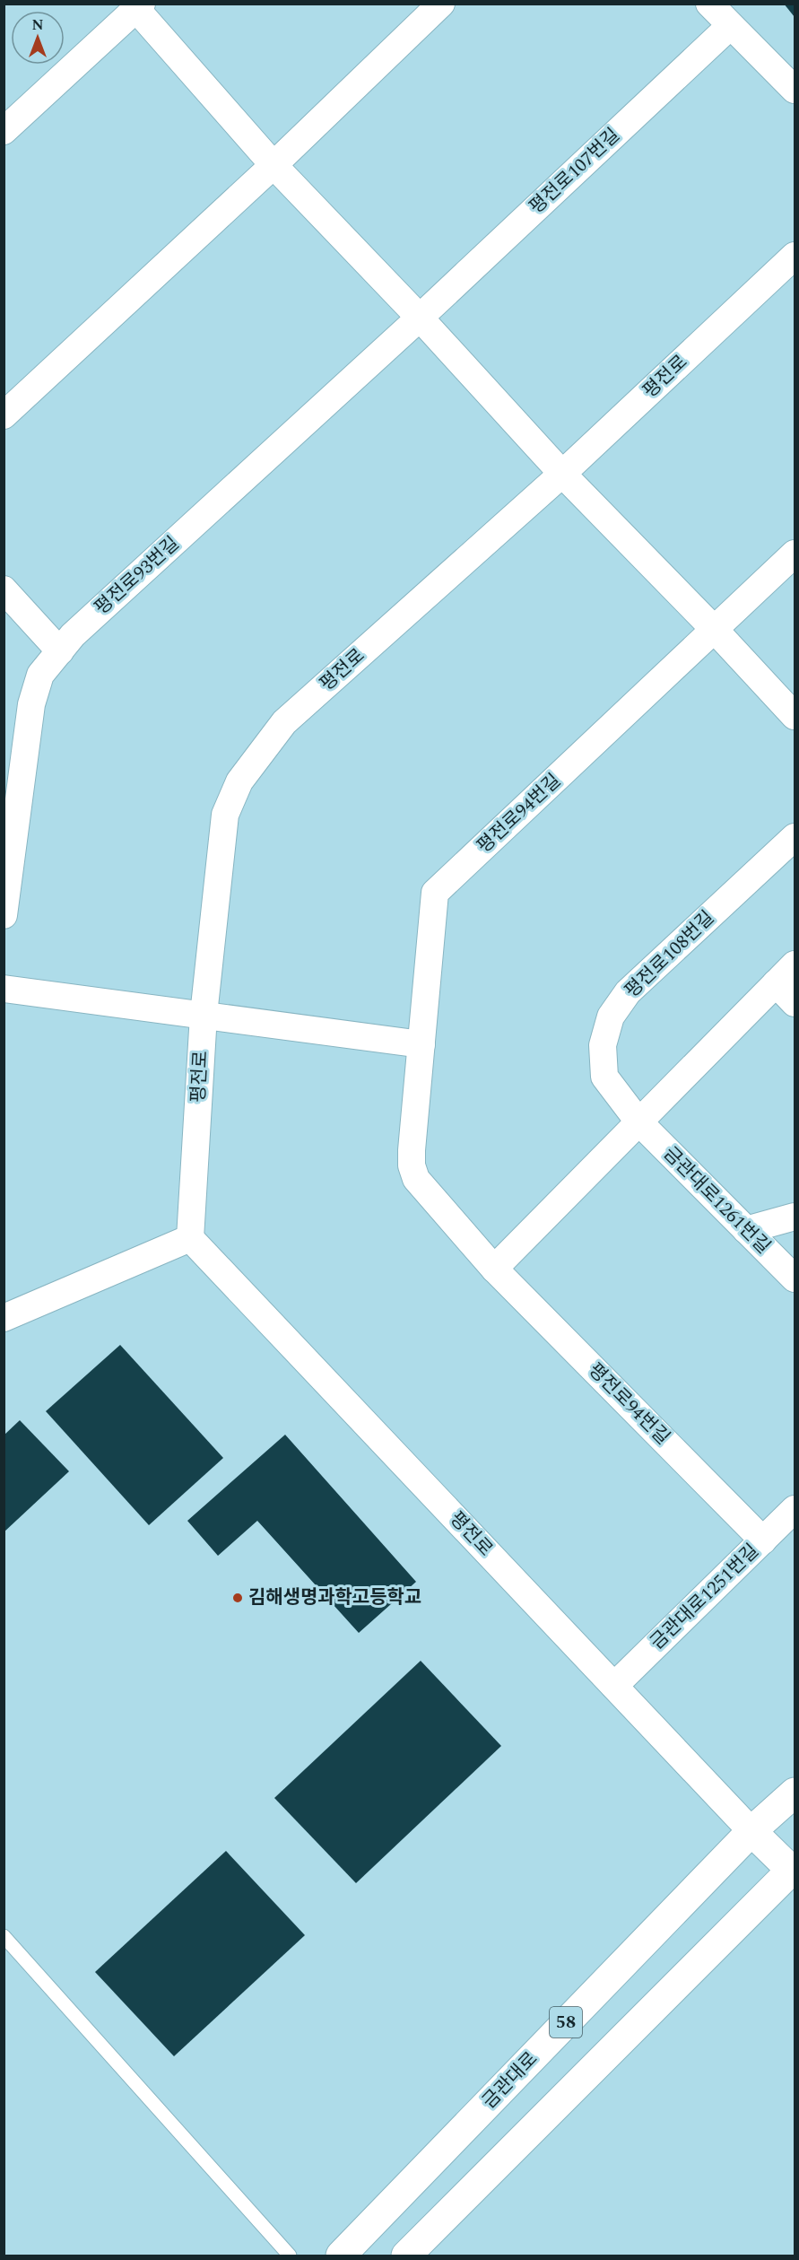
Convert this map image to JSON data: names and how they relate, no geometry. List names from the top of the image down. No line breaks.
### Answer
{"streets":{"main road":["58","금관대로"],"street":["평전로107번길","평전로","평전로93번길","평전로94번길","평전로108번길","금관대로1261번길","금관대로1251번길"]},"crossings":[["평전로107번길","평전로93번길"],["평전로","금관대로1251번길"],["평전로","금관대로"],["평전로94번길","금관대로1251번길"],["평전로108번길","금관대로1261번길"]],"places":["김해생명과학고등학교"],"north":"top"}
